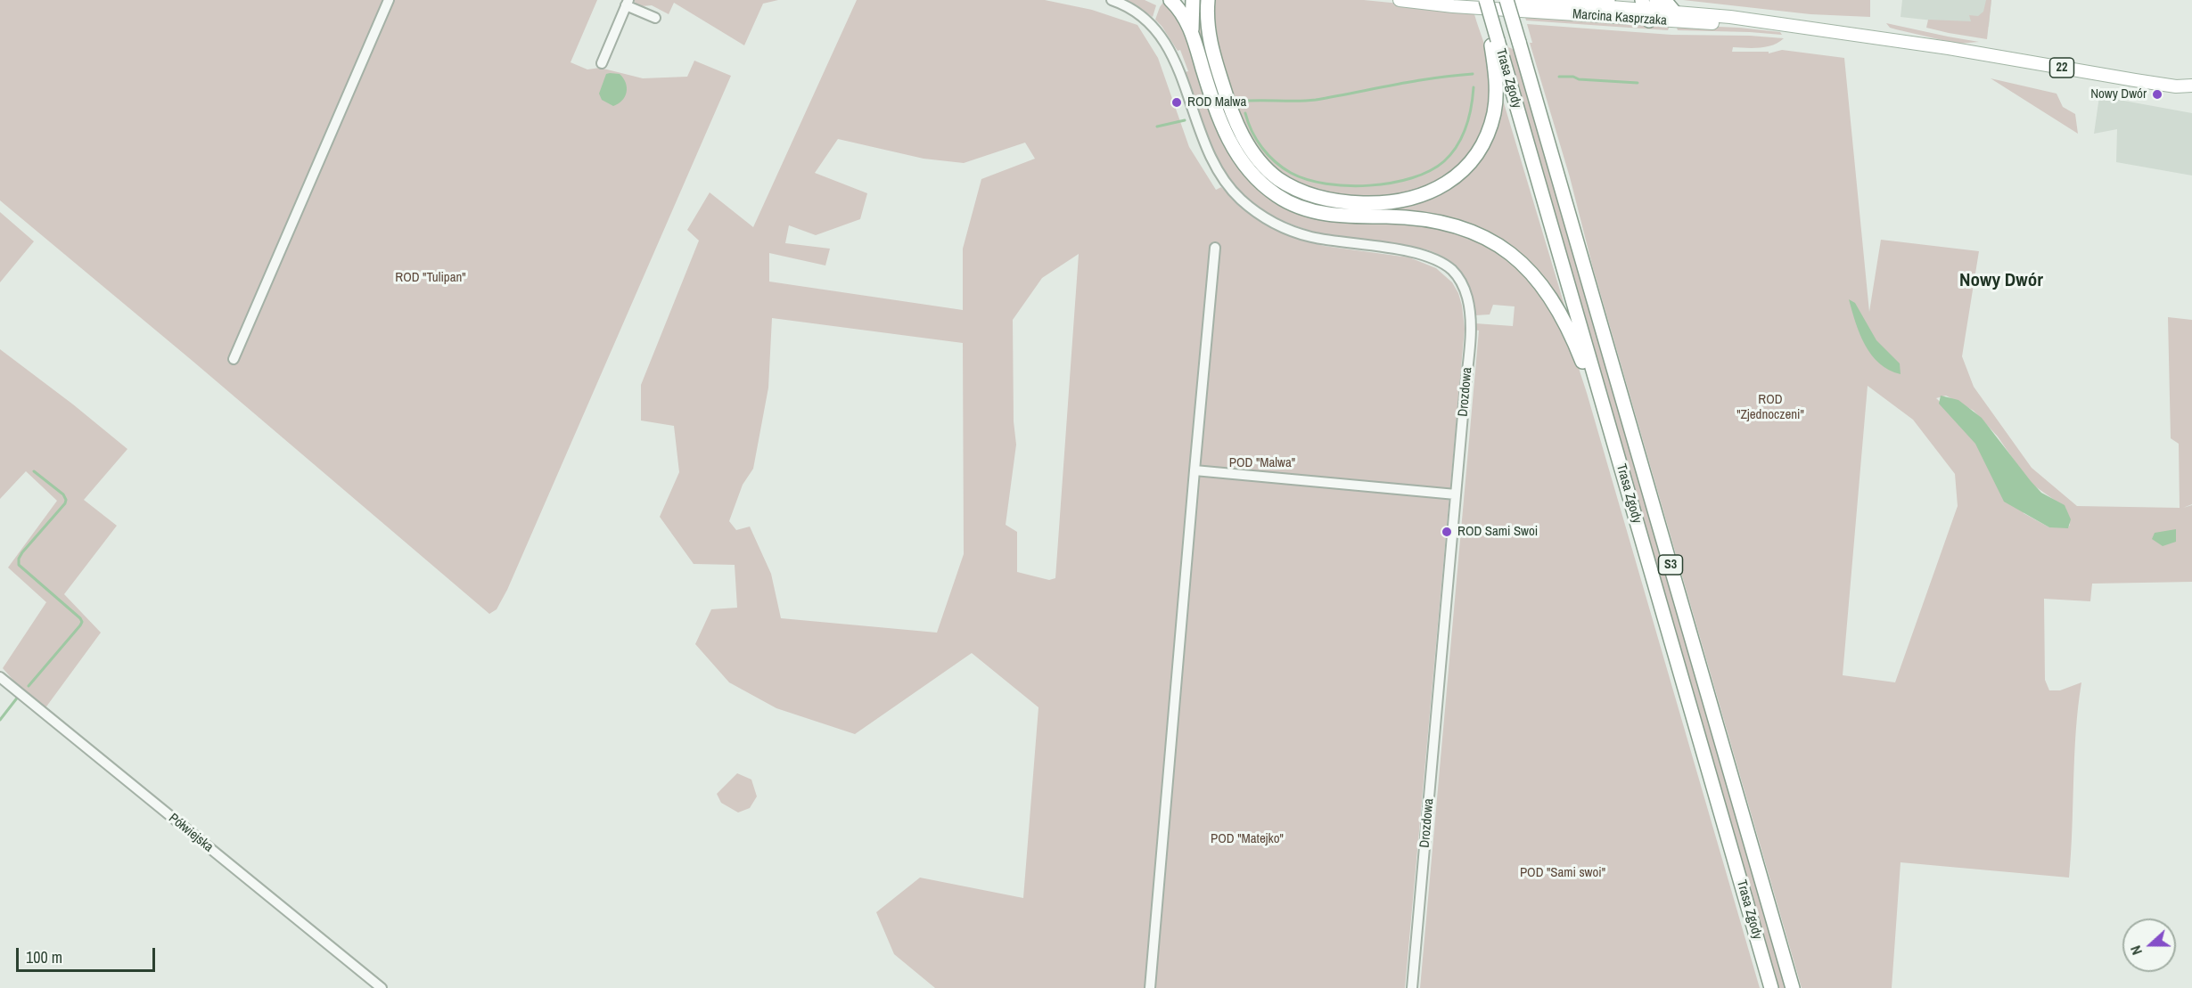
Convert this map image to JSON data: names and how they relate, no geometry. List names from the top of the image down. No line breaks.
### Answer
{"streets":{"highway":["Trasa Zgody","S3"],"main road":["Marcina Kasprzaka","22"],"street":["Drozdowa","Półwiejska"]},"crossings":[["Marcina Kasprzaka","22"]],"districts":["Nowy Dwór"],"parks":["ROD \"Tulipan\"","ROD \"Zjednoczeni\"","POD \"Malwa\"","POD \"Matejko\"","POD \"Sami swoi\""],"places":["Nowy Dwór","ROD Malwa","ROD Sami Swoi"],"scale_bar":"100 m","north":"left"}
